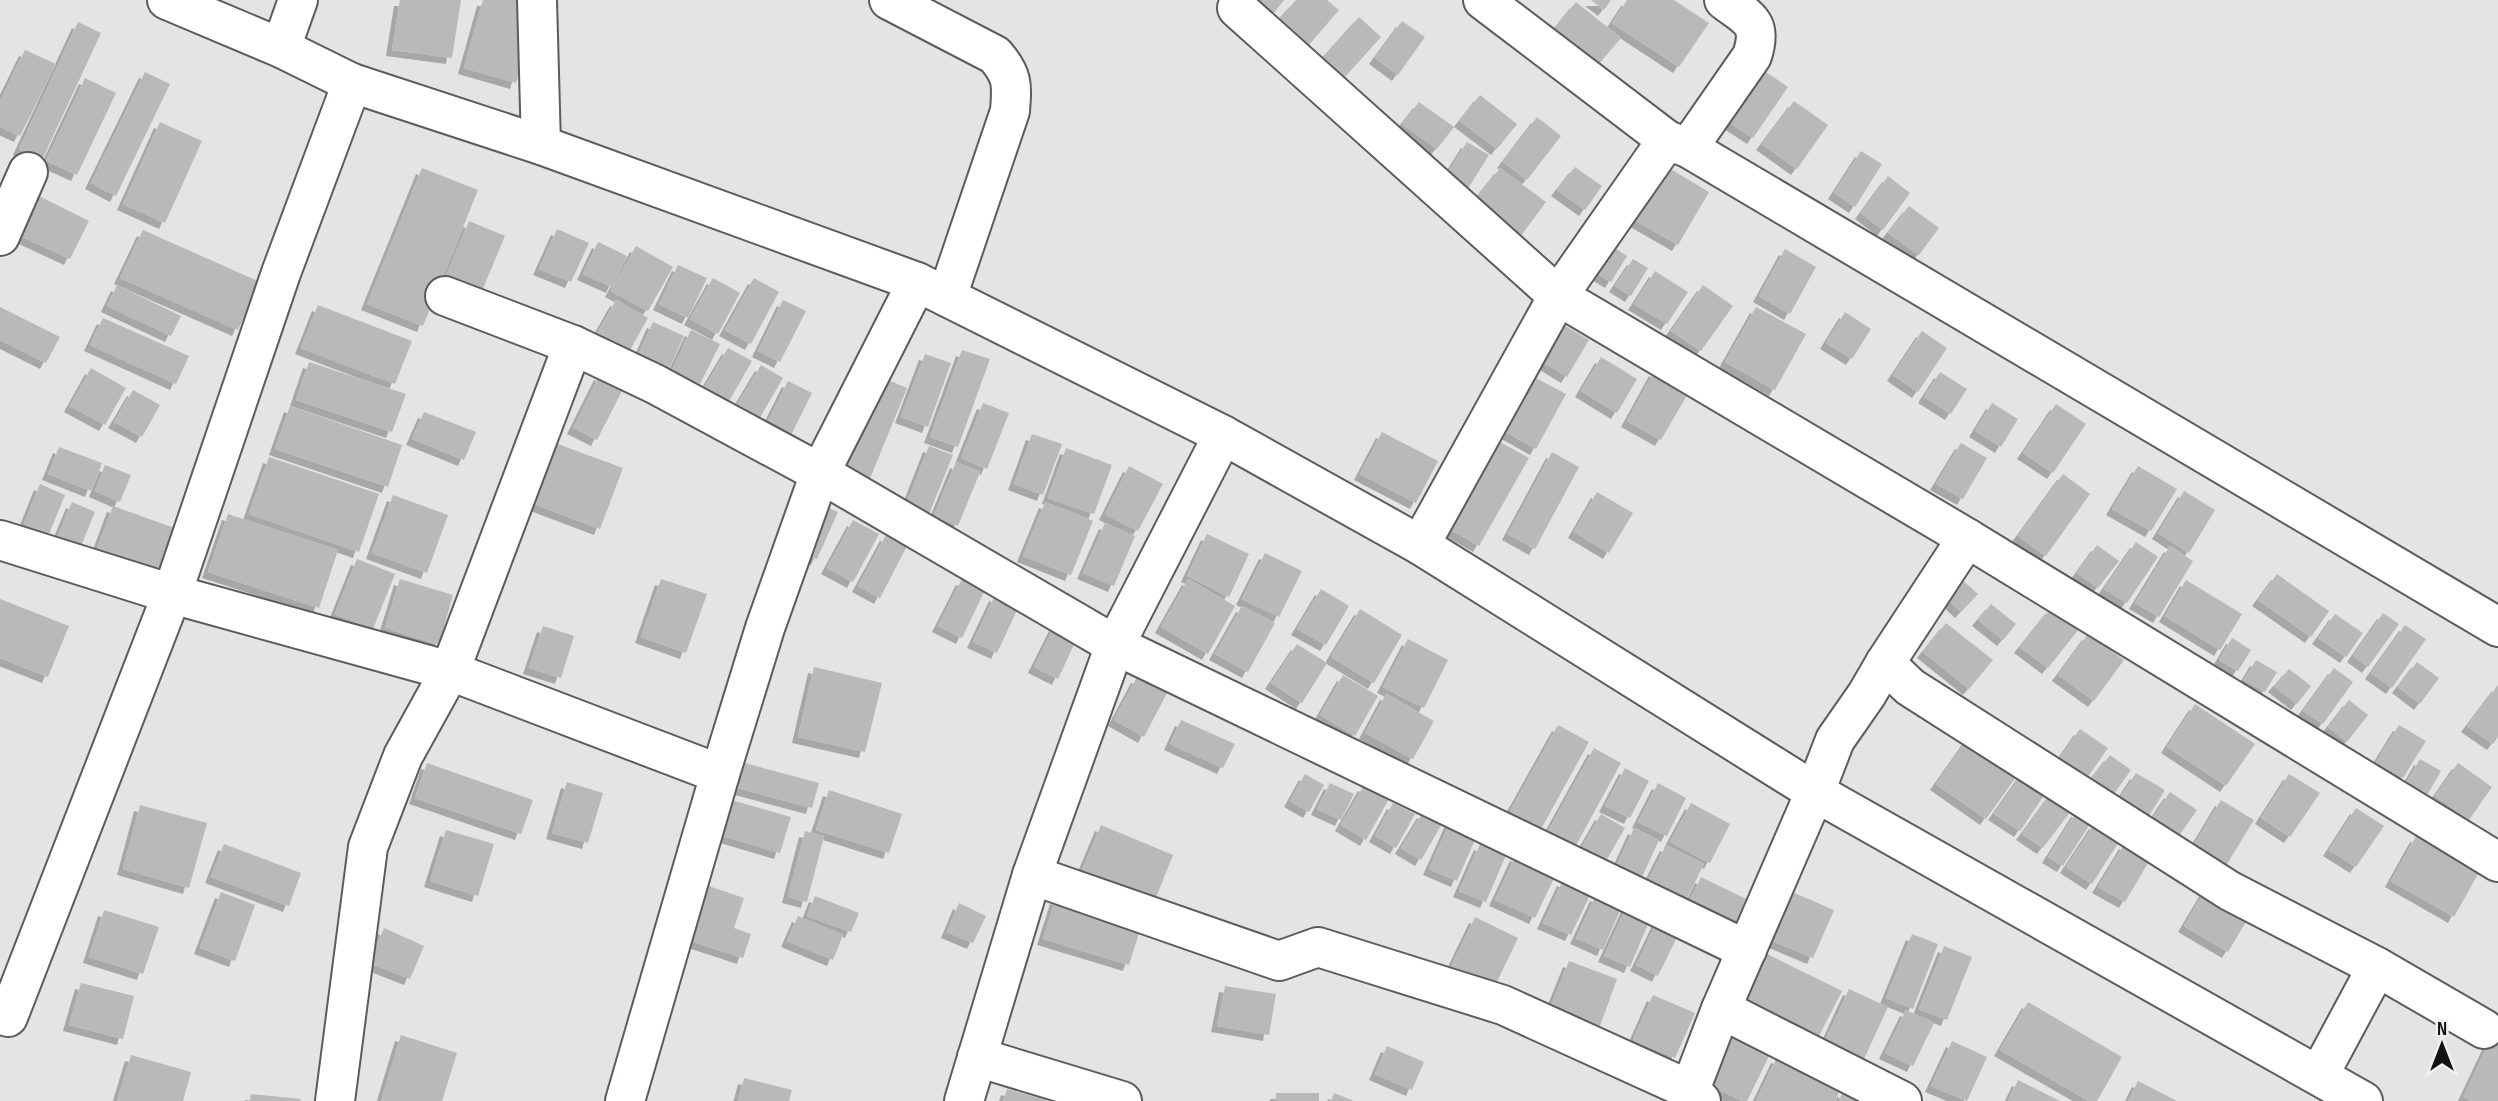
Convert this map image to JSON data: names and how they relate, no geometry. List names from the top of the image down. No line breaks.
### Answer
{"north":"top"}
